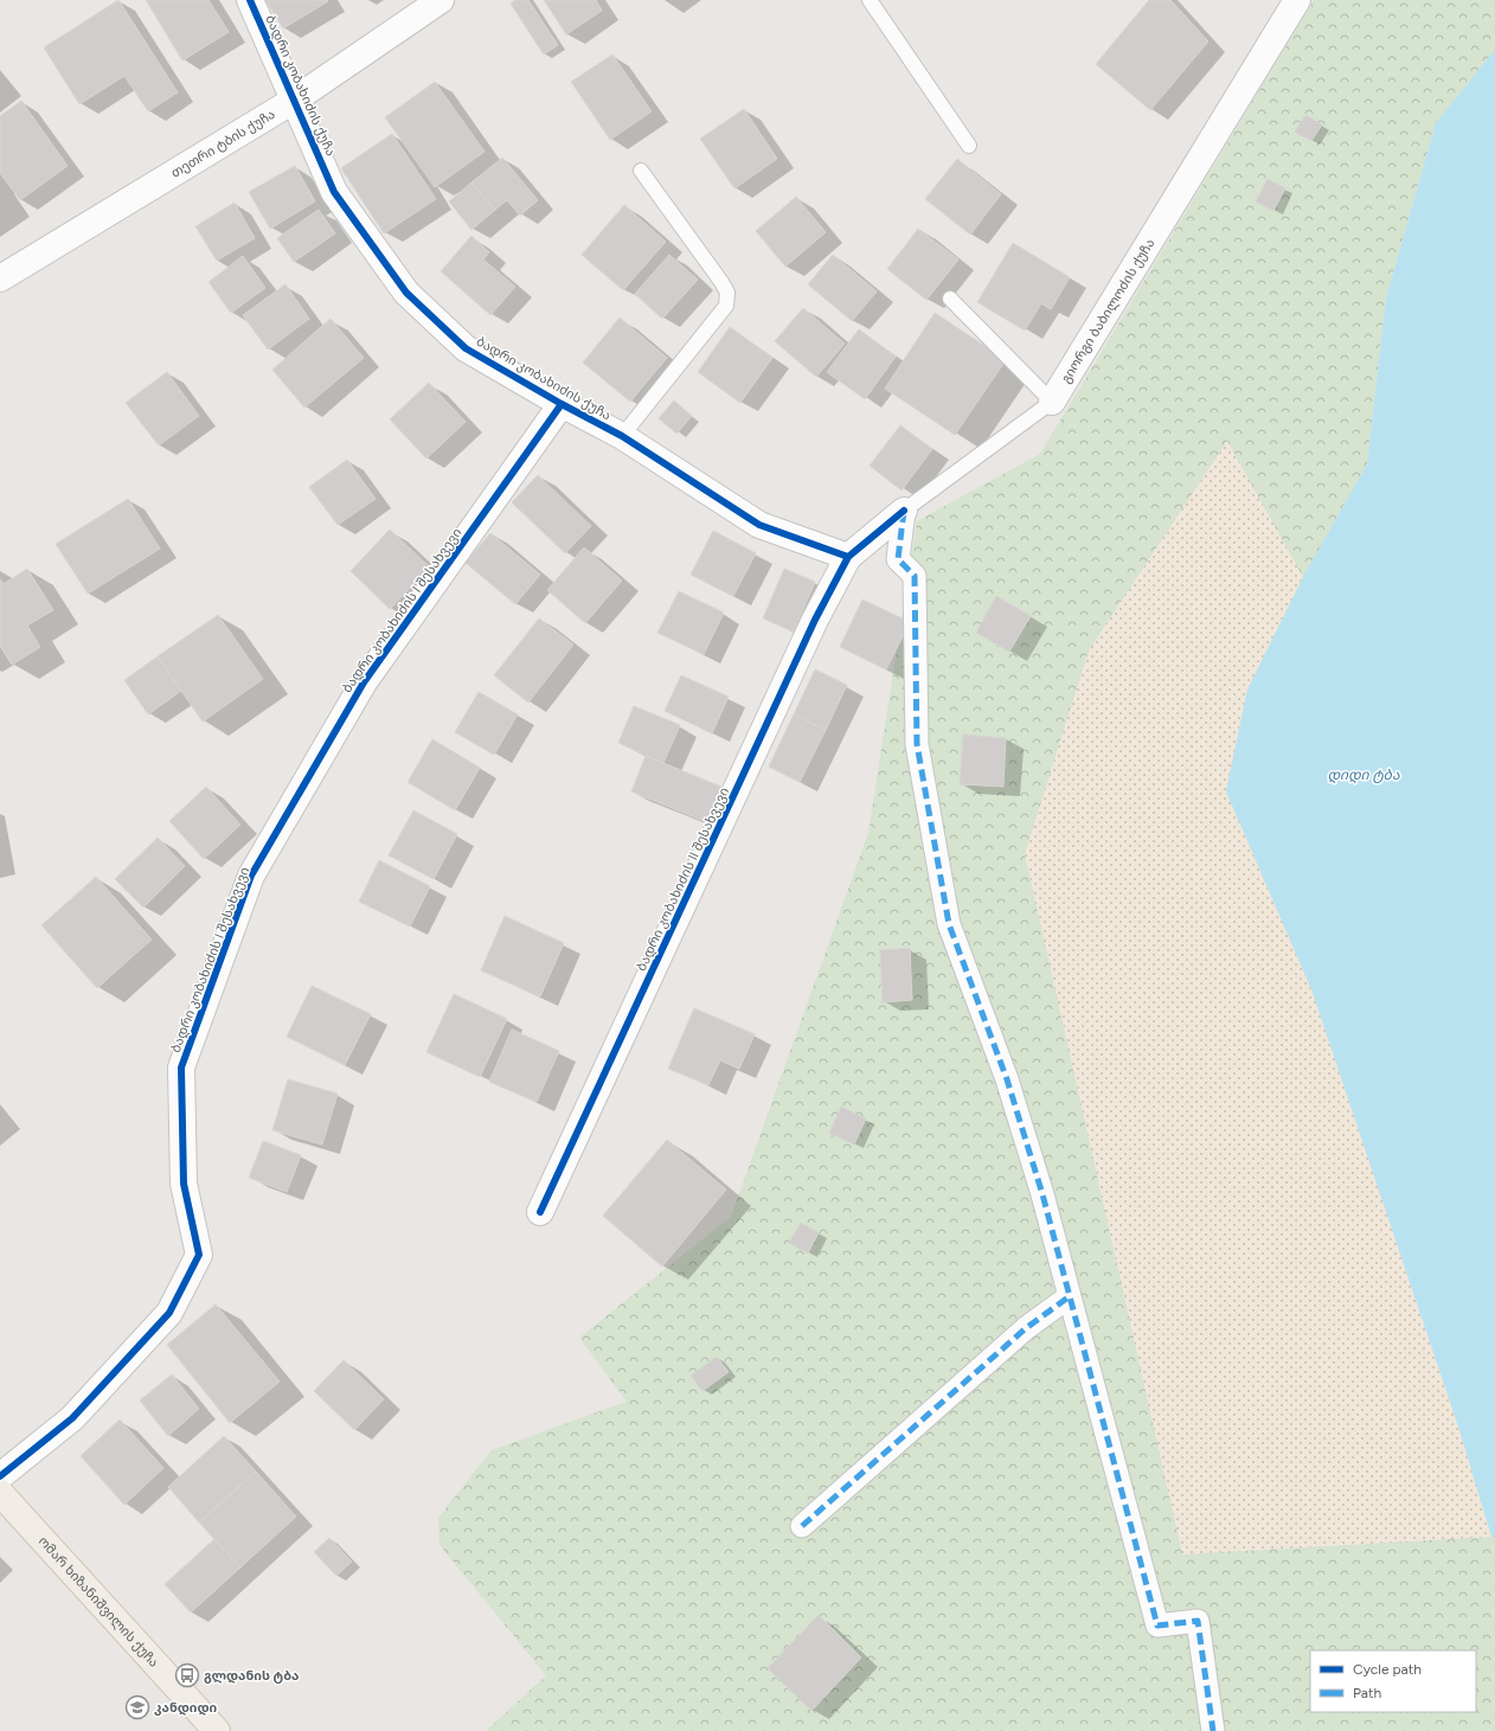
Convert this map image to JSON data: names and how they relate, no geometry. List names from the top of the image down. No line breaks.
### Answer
{"streets":{"main road":["ომარ ხიზანიშვილის ქუჩა"],"street":["ბადრი კობახიძის ქუჩა","თეთრი ტბის ქუჩა","გიორგი ბაბილოძის ქუჩა","ბადრი კობახიძის I შესახვევი","ბადრი კობახიძის II შესახვევი"]},"crossings":[["ბადრი კობახიძის ქუჩა","თეთრი ტბის ქუჩა"],["ბადრი კობახიძის ქუჩა","გიორგი ბაბილოძის ქუჩა"],["ბადრი კობახიძის ქუჩა","ბადრი კობახიძის I შესახვევი"],["ბადრი კობახიძის ქუჩა","ბადრი კობახიძის II შესახვევი"],["გიორგი ბაბილოძის ქუჩა","ბადრი კობახიძის II შესახვევი"]],"water":["დიდი ტბა"],"places":{"bus stop":["გლდანის ტბა"],"school or university":["კანდიდი"]},"legend":["Cycle path","Path"]}
